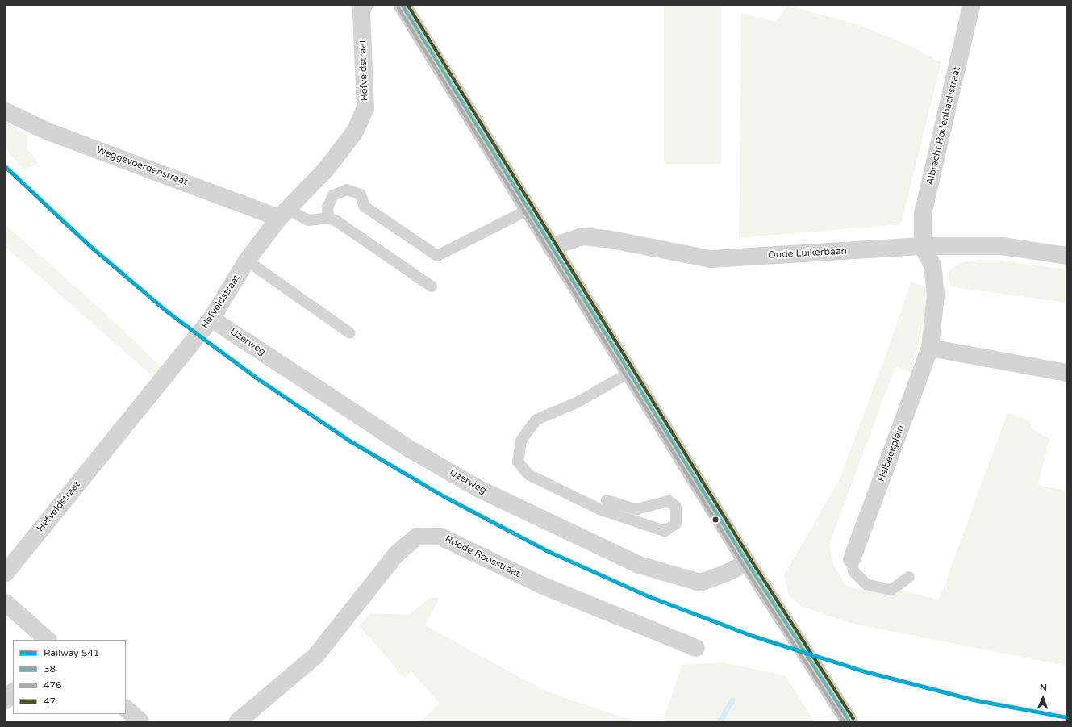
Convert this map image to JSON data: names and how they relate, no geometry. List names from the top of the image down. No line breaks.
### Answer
{"streets":{"street":["Hefveldstraat","Albrecht Rodenbachstraat","Weggevoerdenstraat","Oude Luikerbaan","IJzerweg","Helbeekplein","Roode Roosstraat"]},"crossings":[["Hefveldstraat","Weggevoerdenstraat"],["Hefveldstraat","IJzerweg"],["Albrecht Rodenbachstraat","Oude Luikerbaan"],["Albrecht Rodenbachstraat","Helbeekplein"],["Oude Luikerbaan","Helbeekplein"]],"lines":["transit line 38","transit line 47","transit line 476","rail line S41"],"legend":["Railway S41","38","476","47"],"north":"top"}
